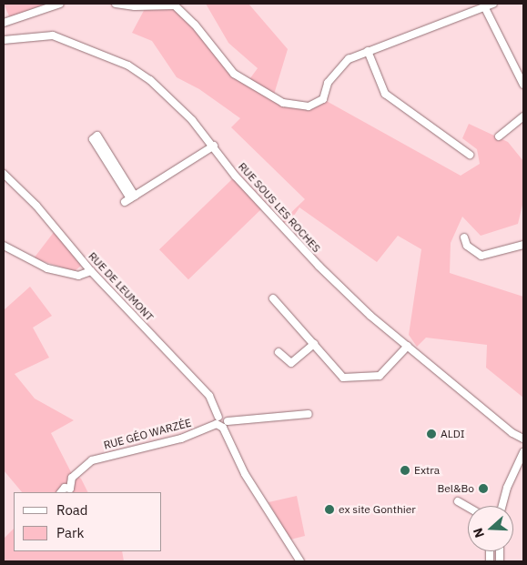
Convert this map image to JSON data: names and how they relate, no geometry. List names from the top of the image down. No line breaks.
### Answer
{"streets":{"street":["RUE SOUS LES ROCHES","RUE DE LEUMONT","RUE GÉO WARZÉE"]},"crossings":[["RUE DE LEUMONT","RUE GÉO WARZÉE"]],"places":["ALDI","Extra","Bel&Bo","ex site Gonthier"],"legend":["Road","Park"],"north":"left"}
